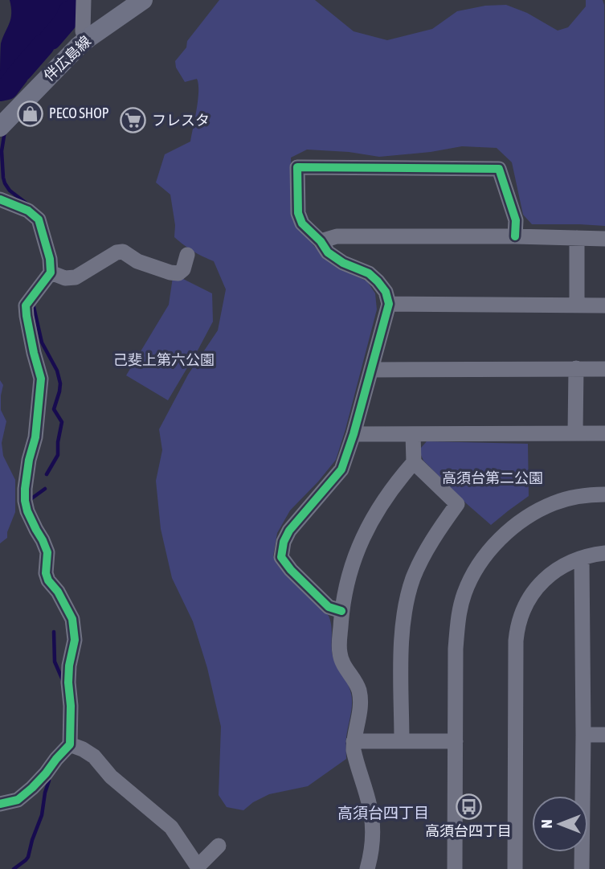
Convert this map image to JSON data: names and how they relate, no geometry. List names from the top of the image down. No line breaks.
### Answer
{"streets":{"main road":["伴広島線"]},"districts":["高須台四丁目"],"parks":["己斐上第六公園","高須台第二公園"],"places":{"shop":["PECO SHOP"],"supermarket":["フレスタ"],"bus stop":["高須台四丁目"]},"north":"left"}
